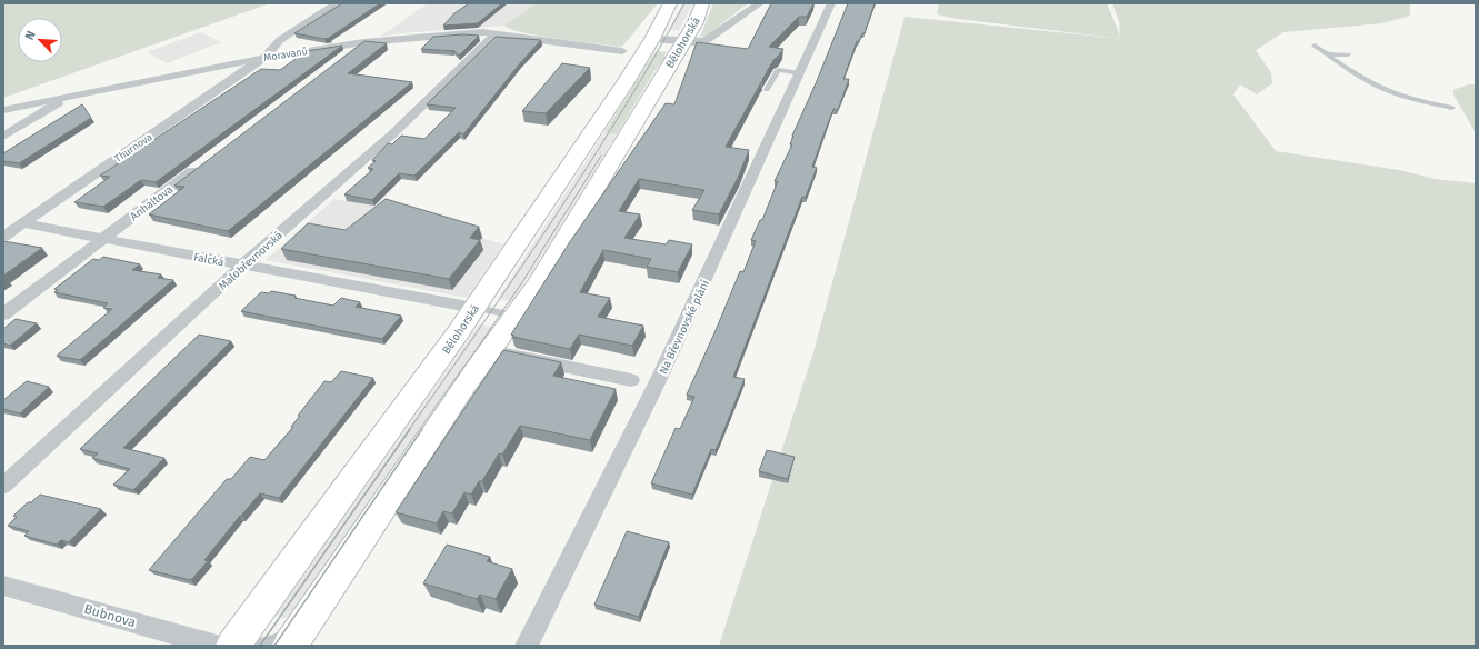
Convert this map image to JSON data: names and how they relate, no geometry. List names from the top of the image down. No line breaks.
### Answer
{"streets":{"main road":["Bělohorská"],"street":["Moravanů","Thurnova","Anhaltova","Falcká","Malobřevnovská","Na Břevnovské pláni","Bubnova"]},"crossings":[["Bělohorská","Falcká"],["Moravanů","Thurnova"],["Moravanů","Malobřevnovská"],["Thurnova","Falcká"],["Anhaltova","Falcká"],["Falcká","Malobřevnovská"]],"north":"top left"}
